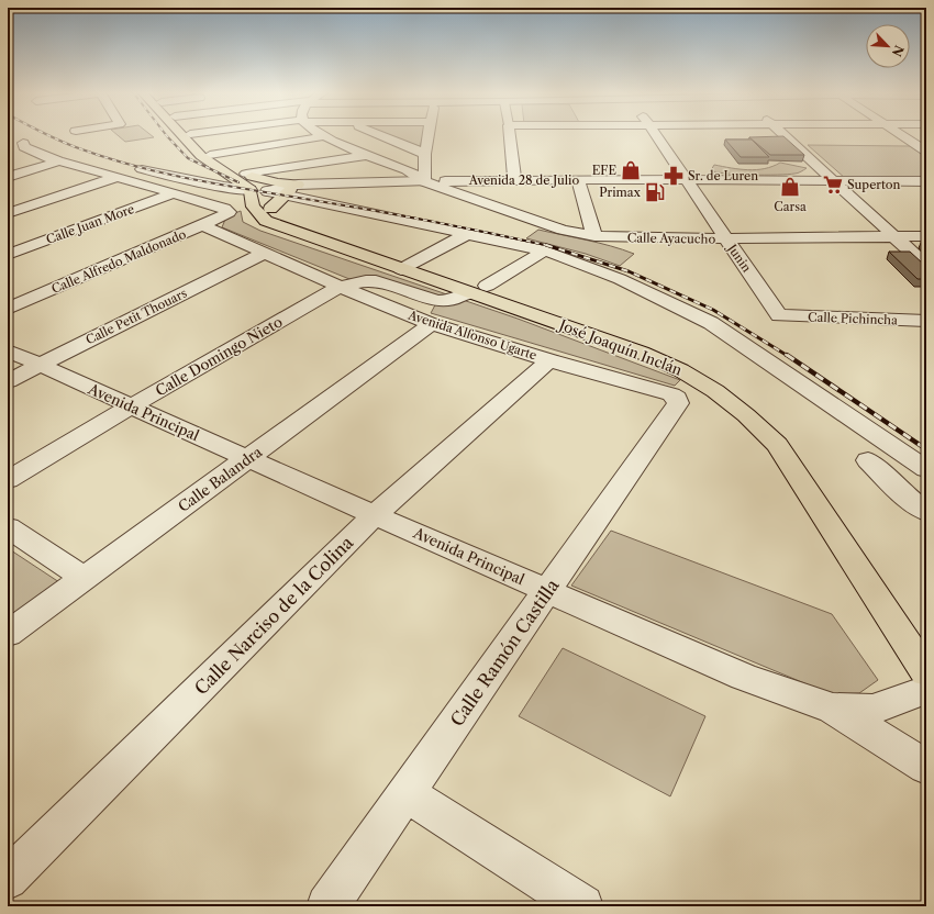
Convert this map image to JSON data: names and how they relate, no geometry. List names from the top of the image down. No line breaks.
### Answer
{"streets":{"main road":["José Joaquín Inclán"],"street":["Avenida 28 de Julio","Calle Juan More","Calle Ayacucho","Junin","Calle Alfredo Maldonado","Calle Petit Thouars","Calle Pichincha","Avenida Alfonso Ugarte","Calle Domingo Nieto","Avenida Principal","Calle Balandra","Calle Narciso de la Colina","Calle Ramón Castilla"]},"crossings":[["Avenida 28 de Julio","Calle Ayacucho"],["Avenida 28 de Julio","Junin"],["Avenida 28 de Julio","José Joaquín Inclán"],["Calle Juan More","Calle Alfredo Maldonado"],["Calle Ayacucho","Junin"],["Junin","Calle Pichincha"],["Calle Alfredo Maldonado","Avenida Alfonso Ugarte"],["Calle Petit Thouars","Avenida Alfonso Ugarte"],["Calle Petit Thouars","Avenida Principal"],["Avenida Alfonso Ugarte","Calle Domingo Nieto"],["Avenida Alfonso Ugarte","Calle Balandra"],["Avenida Alfonso Ugarte","Calle Narciso de la Colina"],["Avenida Alfonso Ugarte","Calle Ramón Castilla"],["José Joaquín Inclán","Calle Domingo Nieto"],["Calle Domingo Nieto","Avenida Principal"],["Avenida Principal","Calle Balandra"],["Avenida Principal","Calle Narciso de la Colina"],["Avenida Principal","Calle Ramón Castilla"]],"places":{"shop":["EFE","Carsa"],"pharmacy":["Sr. de Luren"],"supermarket":["Superton"],"fuel station":["Primax"]},"north":"bottom right"}
